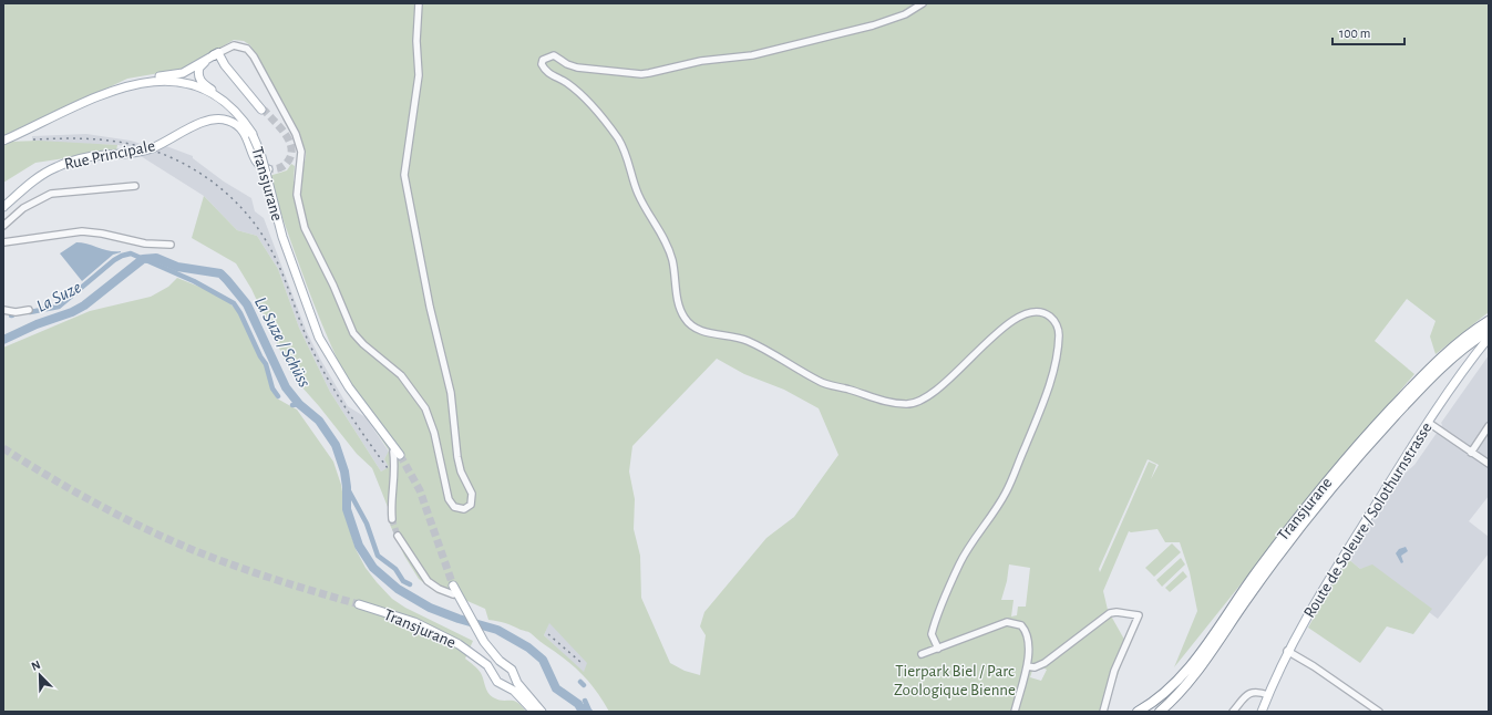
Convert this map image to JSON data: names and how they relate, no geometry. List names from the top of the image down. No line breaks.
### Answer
{"streets":{"highway":["Transjurane"],"main road":["Rue Principale","Route de Soleure / Solothurnstrasse"]},"crossings":[["Rue Principale","Transjurane"]],"water":["La Suze","La Suze / Schüss"],"parks":["Tierpark Biel / Parc Zoologique Bienne"],"scale_bar":"100 m","north":"top left"}
